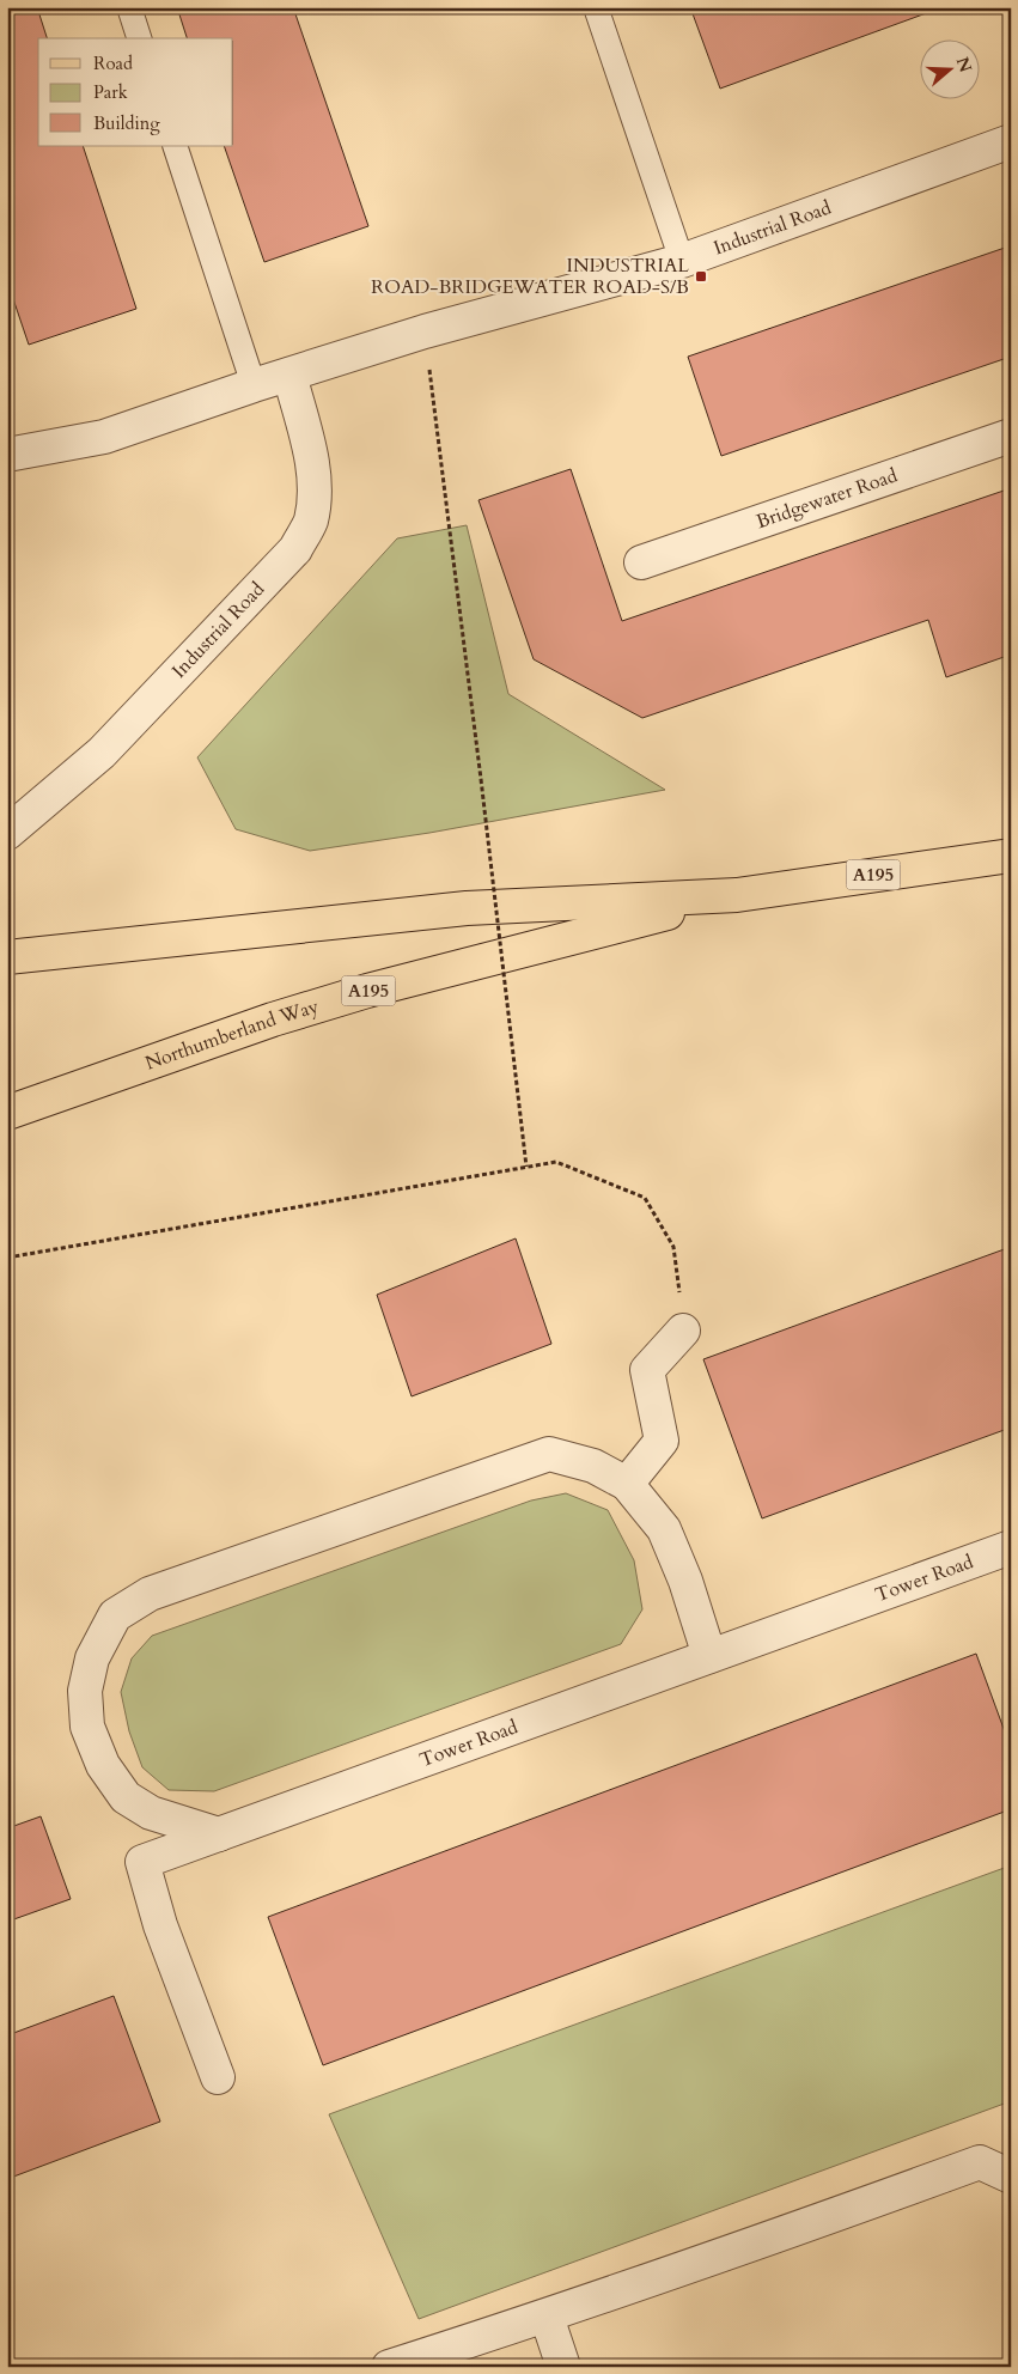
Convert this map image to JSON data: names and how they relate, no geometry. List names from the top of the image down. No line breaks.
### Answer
{"streets":{"main road":["A195","Northumberland Way"],"street":["Industrial Road","Bridgewater Road","Tower Road"]},"places":{"transit":["INDUSTRIAL ROAD-BRIDGEWATER ROAD-S/B"]},"legend":["Road","Park","Building"],"north":"right"}
